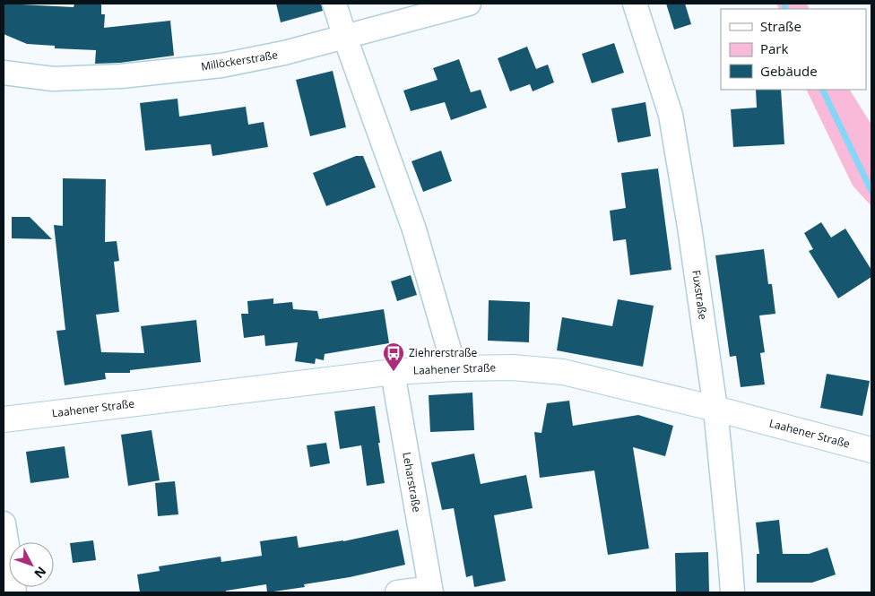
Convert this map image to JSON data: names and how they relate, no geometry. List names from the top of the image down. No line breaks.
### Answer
{"streets":{"street":["Millöckerstraße","Fuxstraße","Laahener Straße","Leharstraße"]},"crossings":[["Fuxstraße","Laahener Straße"],["Laahener Straße","Leharstraße"]],"places":{"bus stop":["Ziehrerstraße"]},"legend":["Straße","Park","Gebäude"],"north":"bottom right"}
